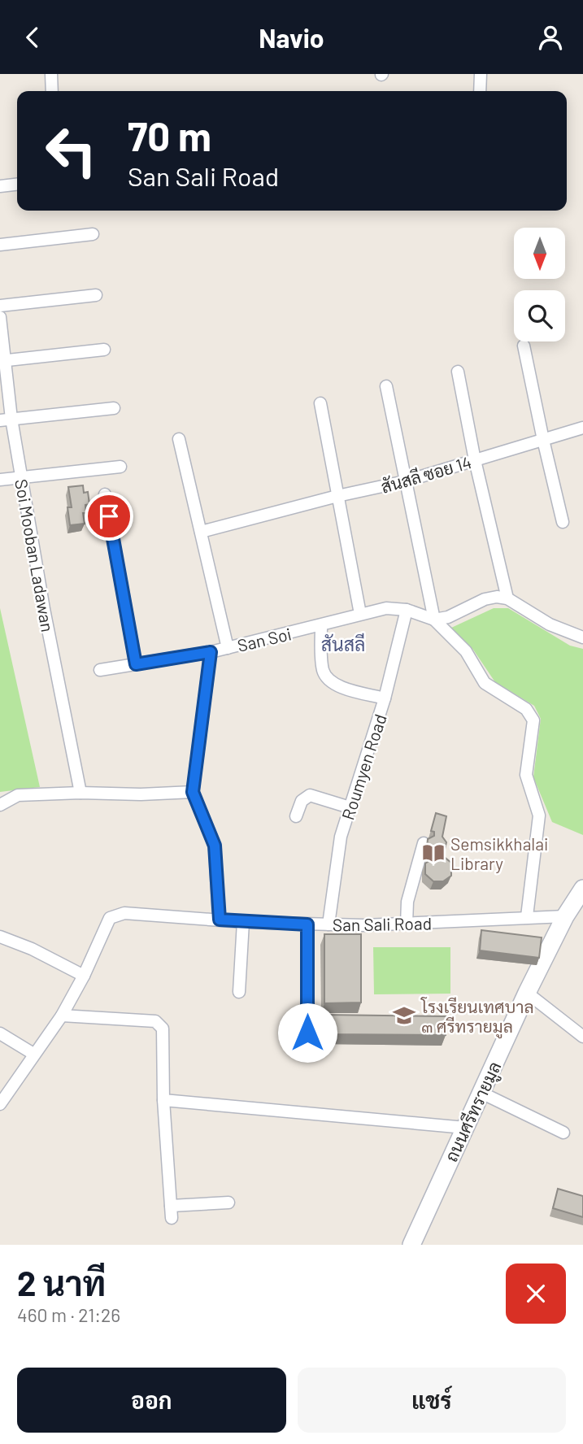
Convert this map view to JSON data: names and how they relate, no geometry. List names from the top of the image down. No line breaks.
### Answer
{"streets":{"street":["สันสลี ซอย 14","Soi Mooban Ladawan","San Soi","Roumyen Road","San Sali Road","ถนนศรีทรายมูล"]},"crossings":[["San Soi","Roumyen Road"],["Roumyen Road","San Sali Road"],["San Sali Road","ถนนศรีทรายมูล"]],"districts":["สันสลี"],"places":{"library":["Semsikkhalai Library"],"school or university":["โรงเรียนเทศบาล ๓ ศรีทรายมูล"]},"north":"bottom","page":{"header":"Navio","turn":["70 m","San Sali Road"],"heading":["2 นาที","460 m · 21:26"],"buttons":["ออก","แชร์"]}}
